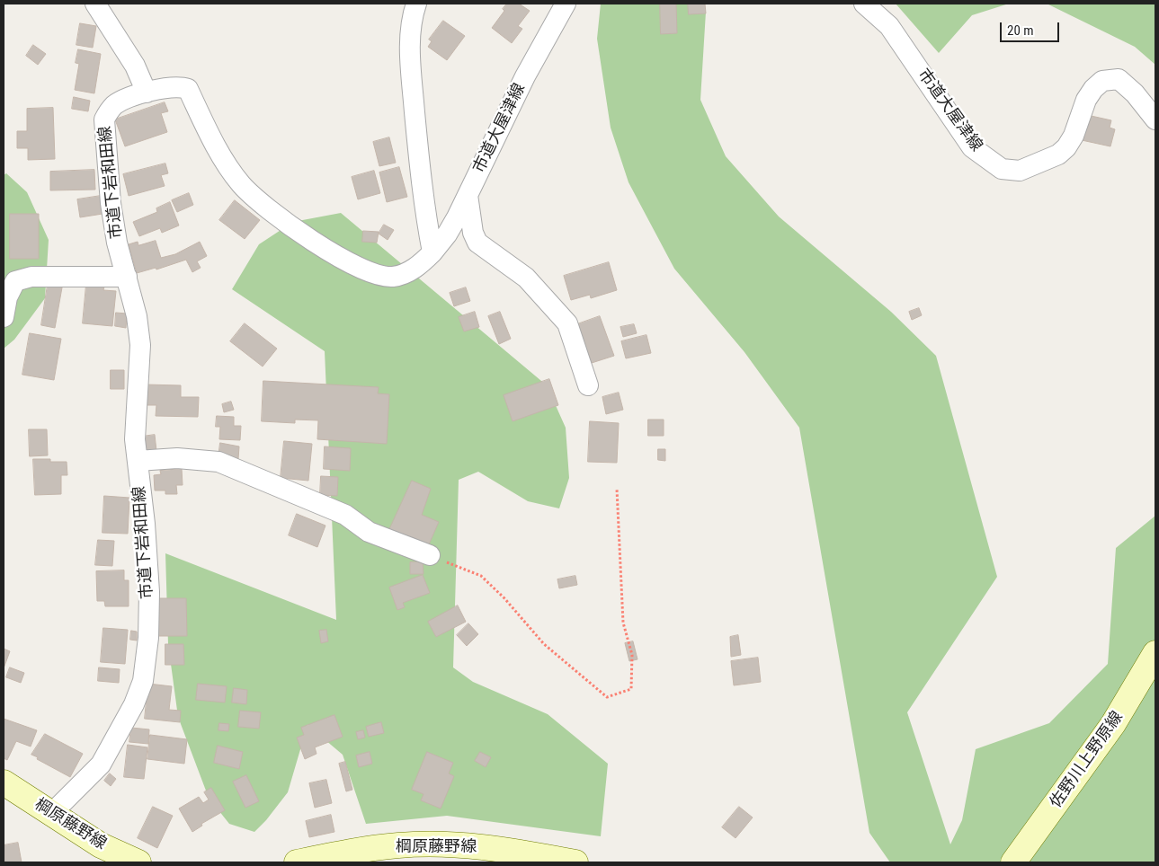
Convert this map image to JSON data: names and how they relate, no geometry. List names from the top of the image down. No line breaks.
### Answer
{"streets":{"main road":["佐野川上野原線","棡原藤野線"],"street":["市道大屋津線","市道下岩和田線"]},"crossings":[["市道大屋津線","市道下岩和田線"],["市道下岩和田線","棡原藤野線"]],"scale_bar":"20 m"}
